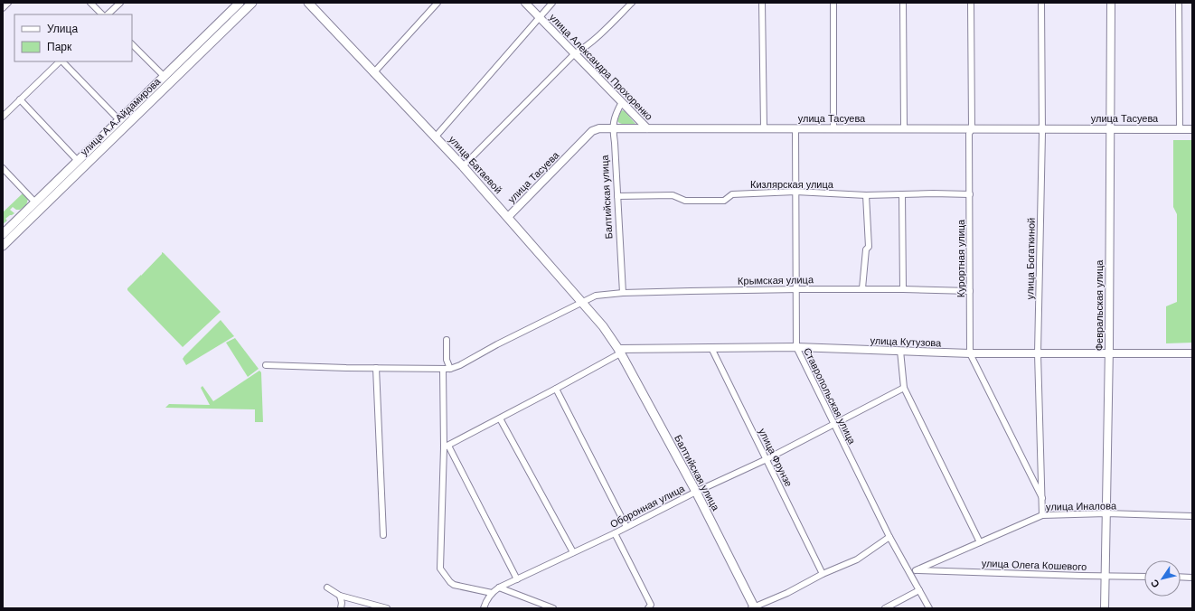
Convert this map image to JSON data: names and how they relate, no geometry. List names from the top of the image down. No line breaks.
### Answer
{"streets":{"main road":["улица А.А.Айдамирова","улица Батаевой","Балтийская улица"],"street":["улица Александра Прохоренко","улица Тасуева","Кизлярская улица","Курортная улица","улица Богаткиной","Крымская улица","Февральская улица","улица Кутузова","Ставропольская улица","улица Фрунзе","Оборонная улица","улица Иналова","улица Олега Кошевого"]},"crossings":[["улица Александра Прохоренко","улица Тасуева"],["улица Александра Прохоренко","Балтийская улица"],["улица Тасуева","улица Батаевой"],["улица Тасуева","Балтийская улица"],["улица Тасуева","Курортная улица"],["улица Тасуева","улица Богаткиной"],["улица Тасуева","Февральская улица"],["улица Тасуева","Ставропольская улица"],["улица Батаевой","Балтийская улица"],["улица Батаевой","Крымская улица"],["улица Батаевой","улица Кутузова"],["Кизлярская улица","Балтийская улица"],["Кизлярская улица","Курортная улица"],["Кизлярская улица","Ставропольская улица"],["Балтийская улица","Крымская улица"],["Балтийская улица","улица Кутузова"],["Балтийская улица","Оборонная улица"],["Курортная улица","улица Богаткиной"],["Курортная улица","Крымская улица"],["Курортная улица","улица Кутузова"],["улица Богаткиной","улица Кутузова"],["улица Богаткиной","улица Иналова"],["Крымская улица","Ставропольская улица"],["Февральская улица","улица Кутузова"],["Февральская улица","улица Иналова"],["Февральская улица","улица Олега Кошевого"],["улица Кутузова","Ставропольская улица"],["улица Кутузова","улица Фрунзе"],["Ставропольская улица","Оборонная улица"],["улица Фрунзе","Оборонная улица"],["улица Иналова","улица Олега Кошевого"]],"legend":["Улица","Парк"],"north":"bottom left"}
